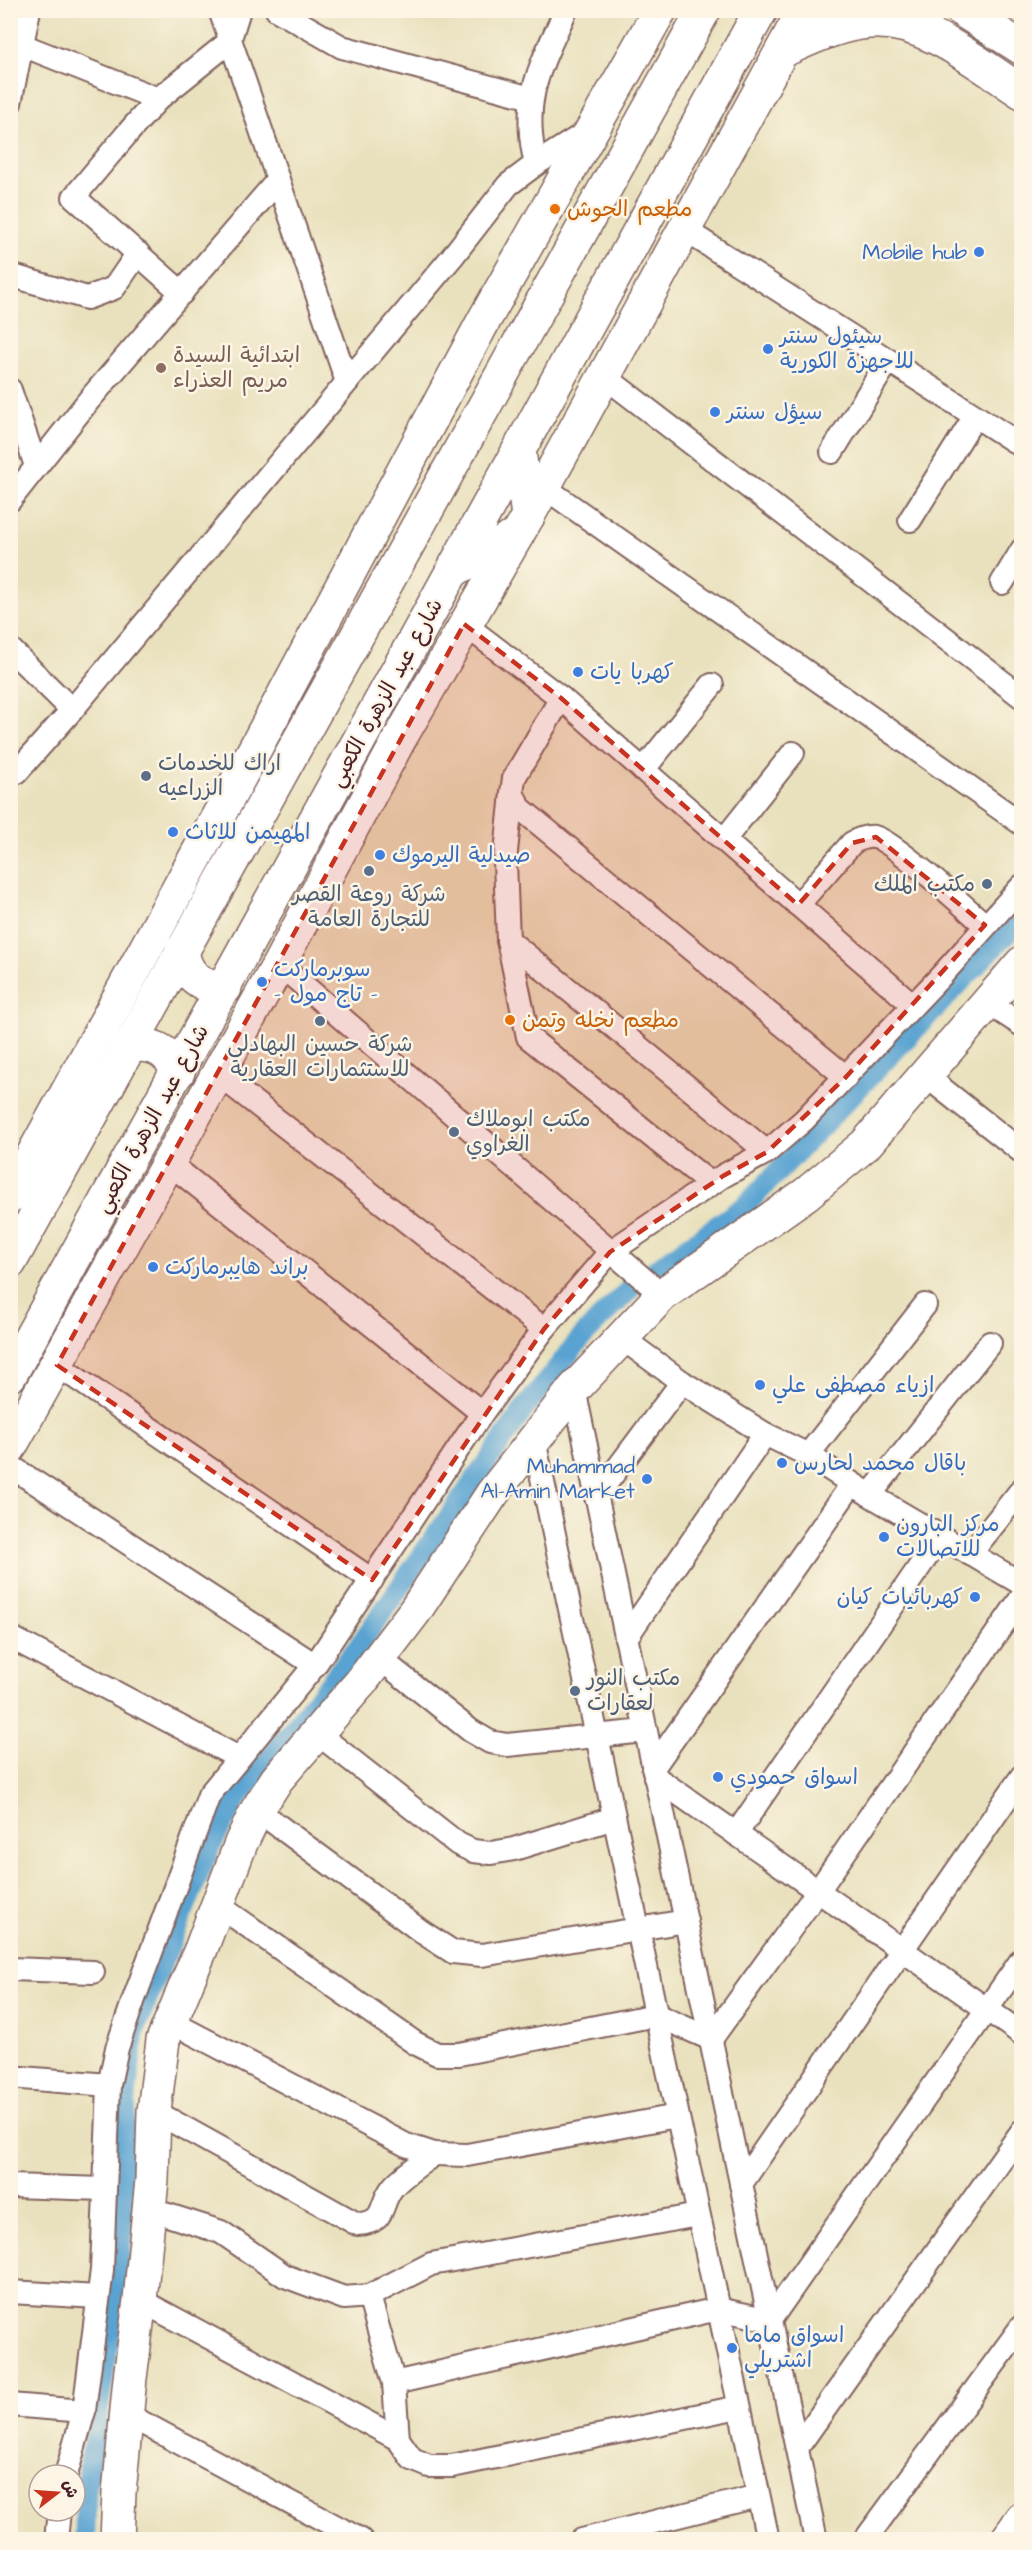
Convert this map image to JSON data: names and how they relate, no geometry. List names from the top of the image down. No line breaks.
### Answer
{"streets":{"street":["شارع عبد الزهرة الكعبي"]},"places":["مطعم الحوش","Mobile hub","سيئول سنتر للاجهزة الكورية","ابتدائية السيدة مريم العذراء","سيؤل سنتر","كهربا يات","اراك للخدمات الزراعيه","المهيمن للاثاث","صيدلية اليرموك","شركة روعة القصر للتجارة العامة","مكتب الملك","سوبرماركت - تاج مول -","مطعم نخله وتمن","شركة حسين البهادلي للاستثمارات العقارية","مكتب ابوملاك الغراوي","براند هايبرماركت","ازياء مصطفى علي","باقال محمد لحارس","Muhammad Al-Amin Market","مركز البارون للاتصالات","كهربائيات كيان","مكتب النور لعقارات","اسواق حمودي","اسواق ماما اشتريلي"],"north":"right"}
